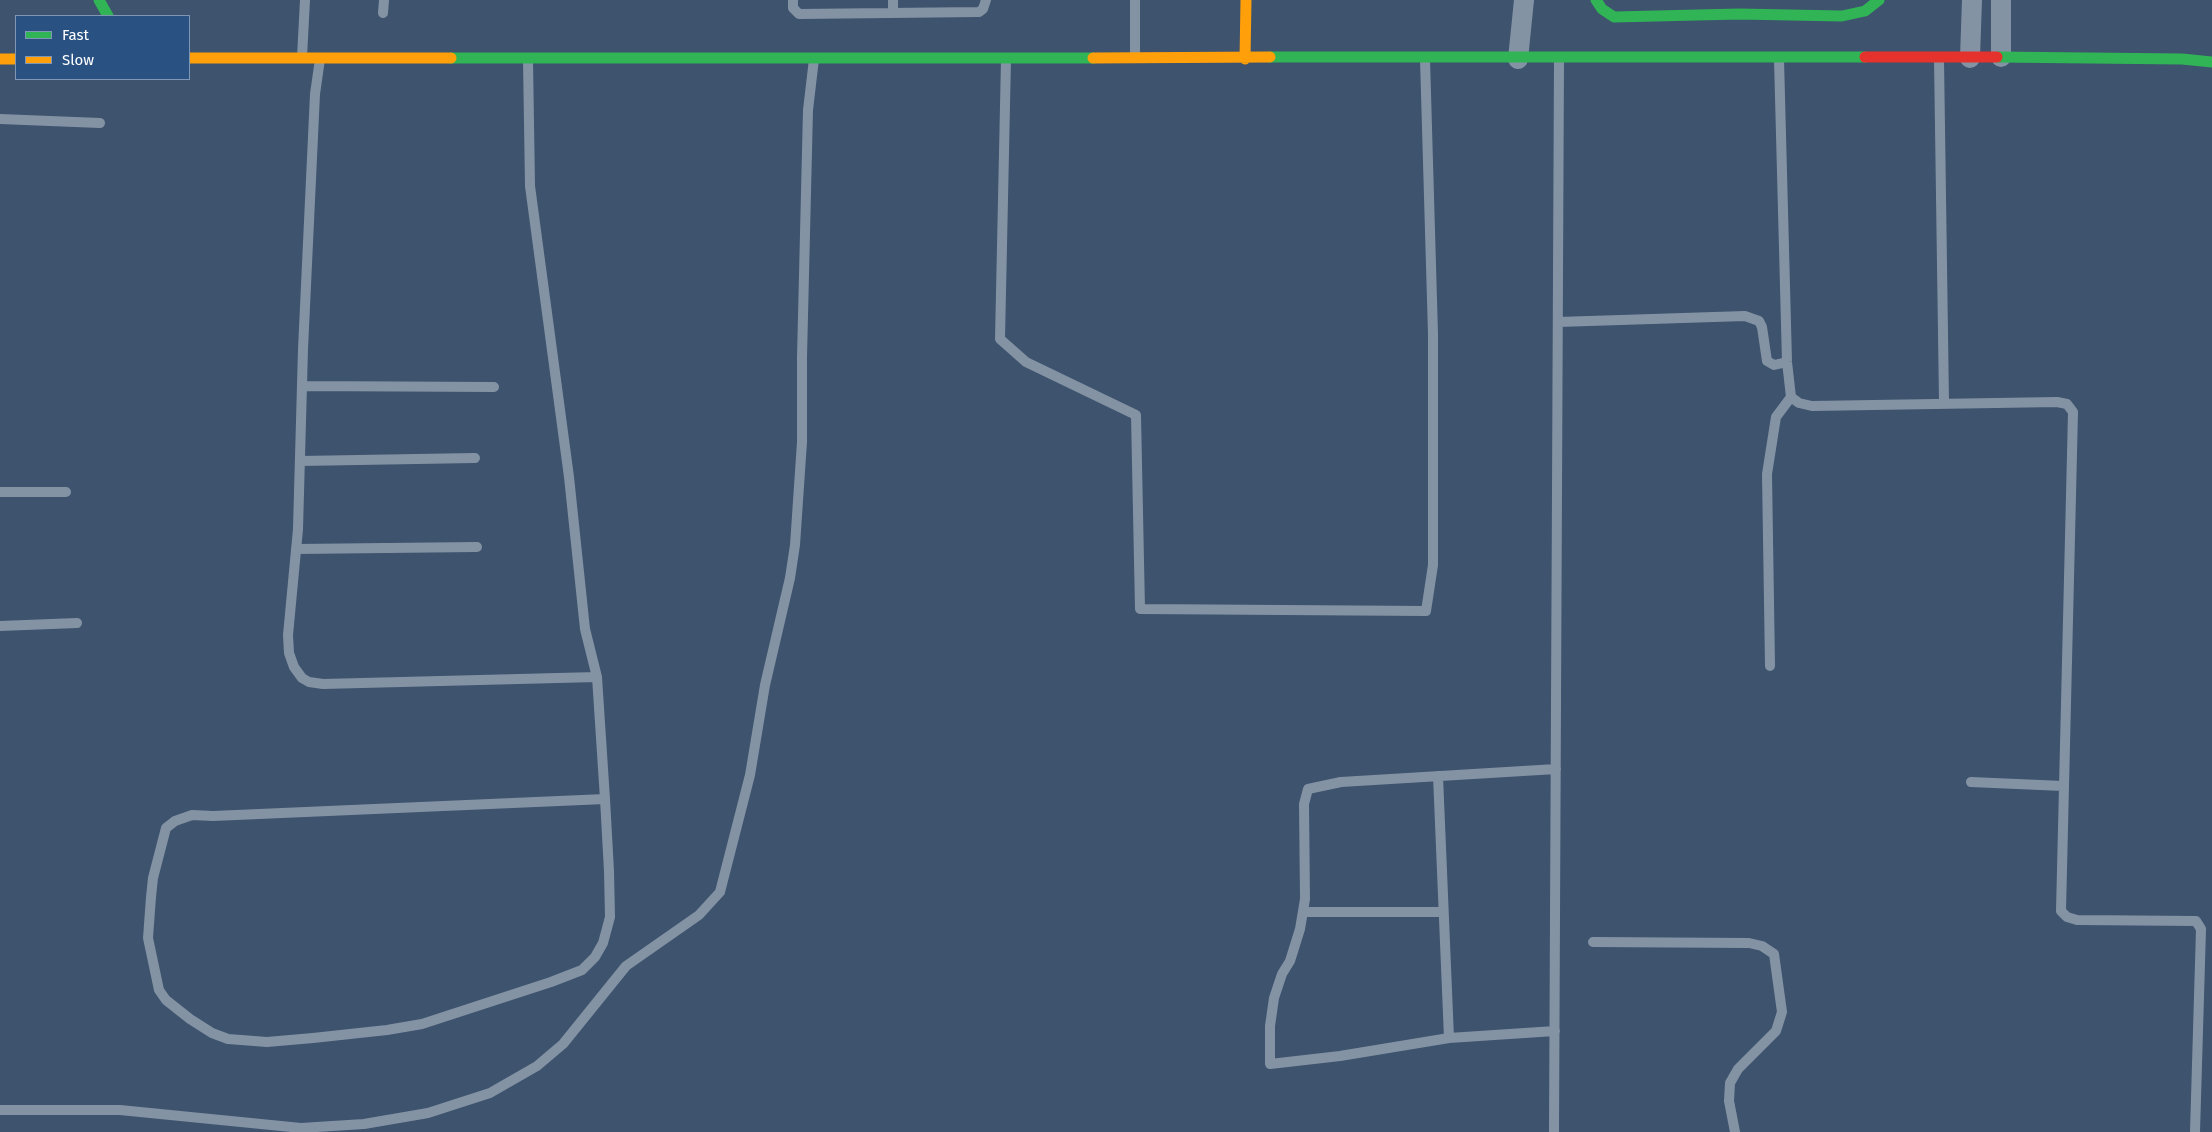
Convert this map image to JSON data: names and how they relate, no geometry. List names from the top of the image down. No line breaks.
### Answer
{"legend":["Fast","Slow"]}
